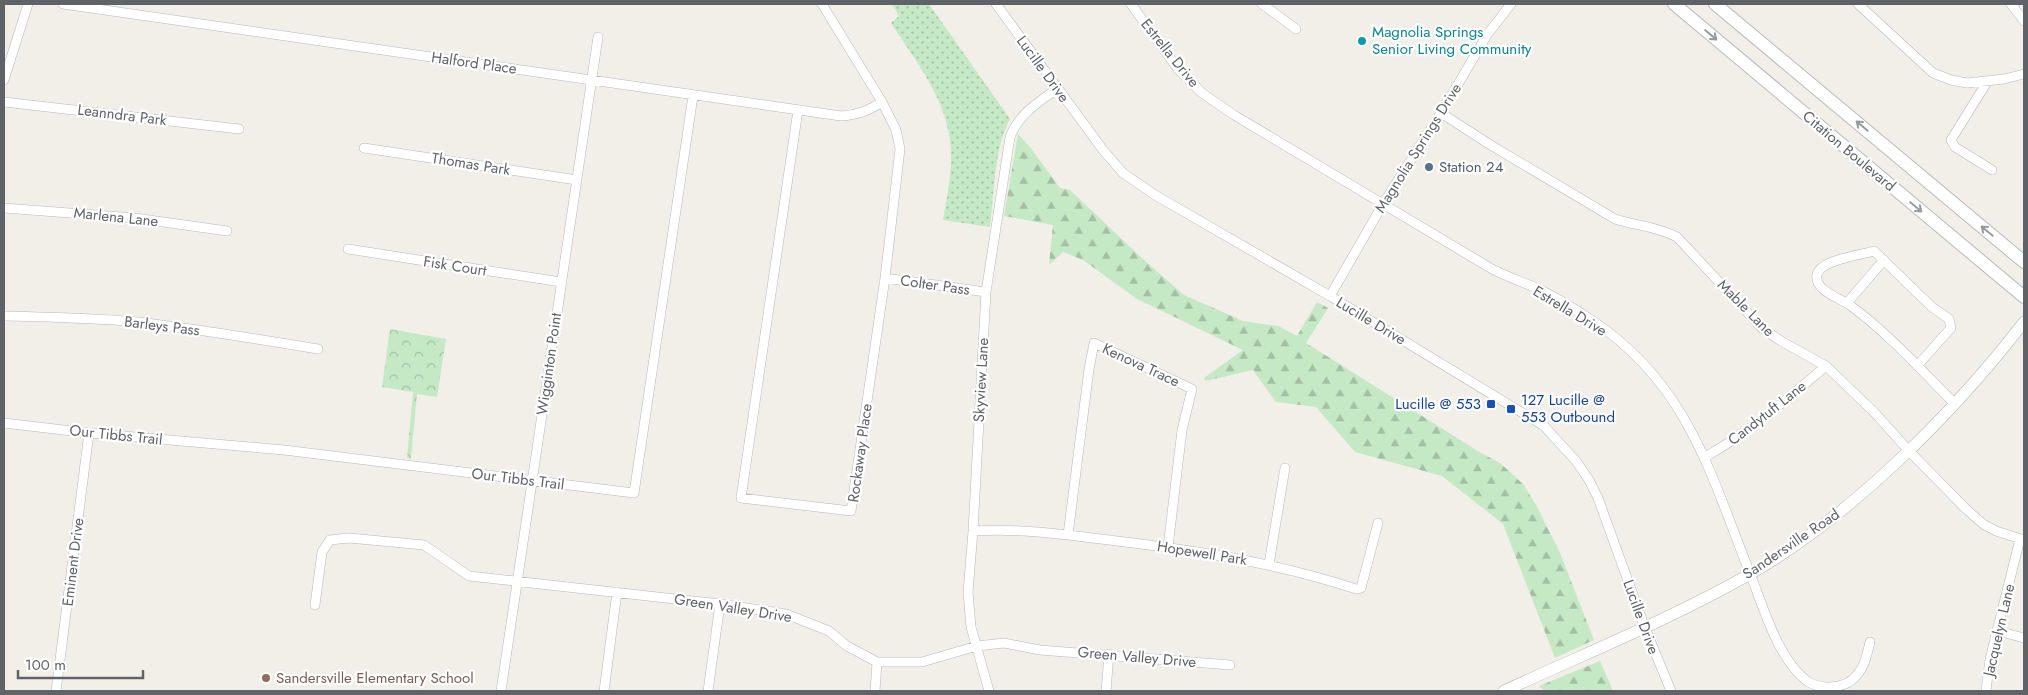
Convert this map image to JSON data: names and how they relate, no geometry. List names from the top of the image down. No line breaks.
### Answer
{"streets":{"main road":["Citation Boulevard"],"street":["Estrella Drive","Halford Place","Lucille Drive","Leanndra Park","Magnolia Springs Drive","Thomas Park","Marlena Lane","Fisk Court","Colter Pass","Mable Lane","Barleys Pass","Wigginton Point","Kenova Trace","Skyview Lane","Candytuft Lane","Our Tibbs Trail","Rockaway Place","Sandersville Road","Hopewell Park","Eminent Drive","Green Valley Drive","Jacquelyn Lane"]},"crossings":[["Estrella Drive","Magnolia Springs Drive"],["Estrella Drive","Candytuft Lane"],["Estrella Drive","Sandersville Road"],["Halford Place","Wigginton Point"],["Halford Place","Our Tibbs Trail"],["Halford Place","Rockaway Place"],["Lucille Drive","Magnolia Springs Drive"],["Lucille Drive","Skyview Lane"],["Lucille Drive","Sandersville Road"],["Magnolia Springs Drive","Mable Lane"],["Thomas Park","Wigginton Point"],["Fisk Court","Wigginton Point"],["Colter Pass","Skyview Lane"],["Colter Pass","Rockaway Place"],["Mable Lane","Candytuft Lane"],["Mable Lane","Sandersville Road"],["Mable Lane","Jacquelyn Lane"],["Wigginton Point","Our Tibbs Trail"],["Wigginton Point","Green Valley Drive"],["Kenova Trace","Hopewell Park"],["Skyview Lane","Hopewell Park"],["Skyview Lane","Green Valley Drive"],["Our Tibbs Trail","Eminent Drive"]],"places":{"other":["Magnolia Springs Senior Living Community","Station 24","Sandersville Elementary School"],"transit":["Lucille @ 553","127 Lucille @ 553 Outbound"]},"scale_bar":"100 m"}
